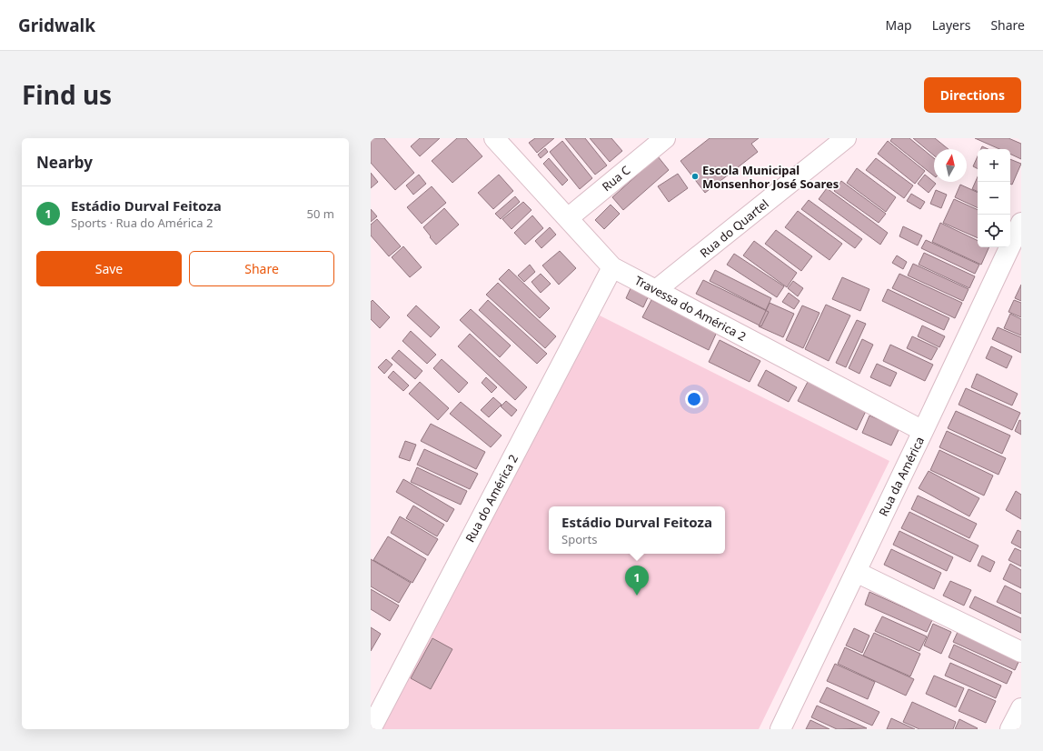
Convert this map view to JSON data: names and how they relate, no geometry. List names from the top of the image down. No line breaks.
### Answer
{"streets":{"street":["Rua C","Rua do Quartel","Travessa do América 2","Rua da América","Rua do América 2"]},"crossings":[["Rua C","Travessa do América 2"],["Rua do Quartel","Travessa do América 2"],["Travessa do América 2","Rua da América"],["Travessa do América 2","Rua do América 2"]],"places":["Escola Municipal Monsenhor José Soares"],"north":"top","page":{"header":"Gridwalk","nav":["Map","Layers","Share"],"title":"Find us","buttons":["Directions",["Save","Share"]],"heading":"Nearby","map_buttons":["+","−"],"list":[{"mark":"1","name":"Estádio Durval Feitoza","note":"Sports · Rua do América 2","value":"50 m"}],"popup":["Estádio Durval Feitoza","Sports"],"pins":"1"}}
